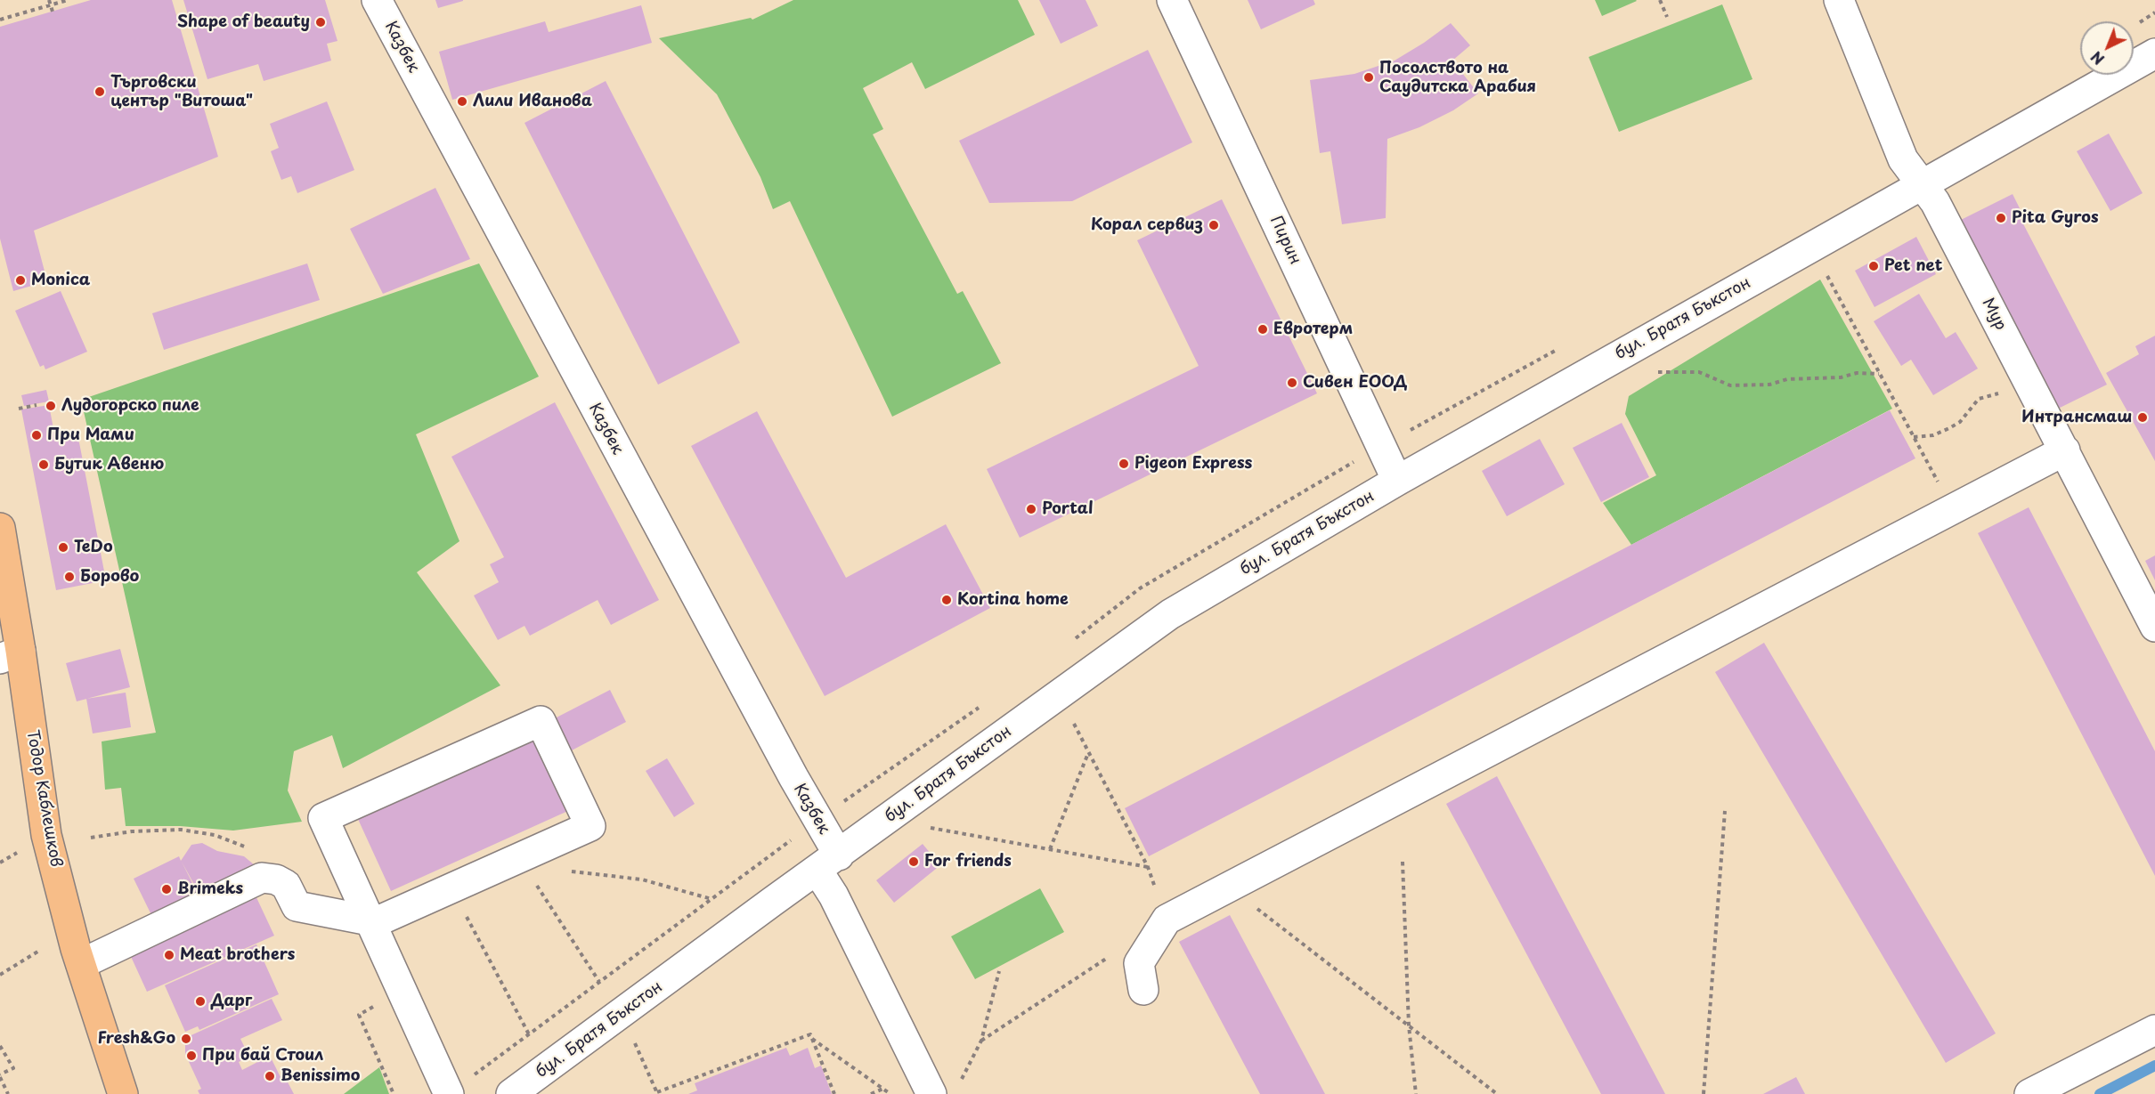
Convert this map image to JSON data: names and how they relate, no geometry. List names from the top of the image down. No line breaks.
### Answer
{"streets":{"main road":["Тодор Каблешков"],"street":["Казбек","Пирин","Мур","бул. Братя Бъкстон"]},"crossings":[["Казбек","бул. Братя Бъкстон"],["Пирин","бул. Братя Бъкстон"],["Мур","бул. Братя Бъкстон"]],"places":["Shape of beauty","Посолството на Саудитска Арабия","Търговски център \"Витоша\"","Лили Иванова","Pita Gyros","Корал сервиз","Pet net","Monica","Евротерм","Сивен ЕООД","Лудогорско пиле","Интрансмаш","При Мами","Pigeon Express","Бутик Авеню","Portal","TeDo","Борово","Kortina home","For friends","Brimeks","Meat brothers","Дарг","Fresh&Go","При бай Стоил","Benissimo"],"north":"bottom left"}
